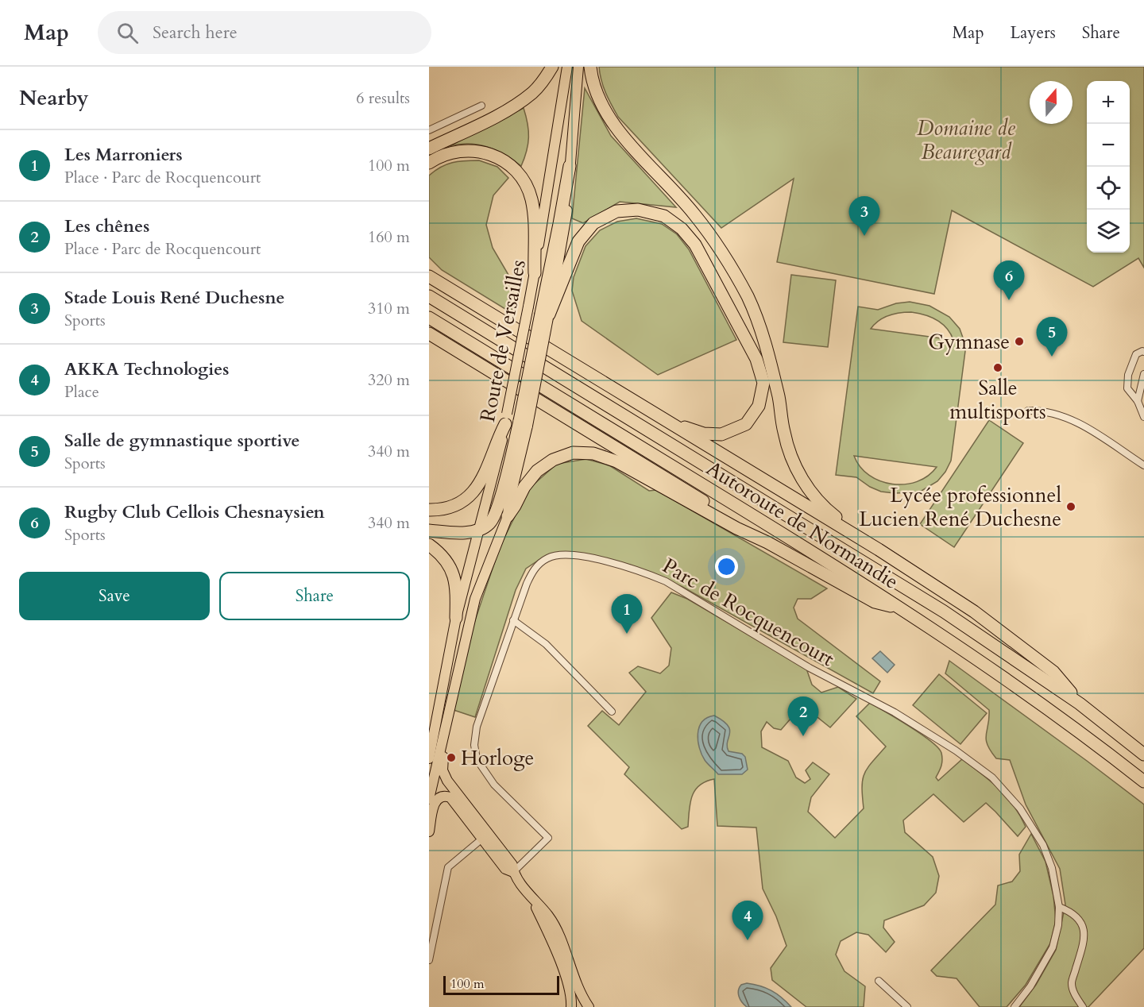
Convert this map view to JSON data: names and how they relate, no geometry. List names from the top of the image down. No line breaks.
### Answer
{"streets":{"highway":["Autoroute de Normandie"],"main road":["Route de Versailles"],"street":["Parc de Rocquencourt"]},"parks":["Domaine de Beauregard"],"places":["Gymnase","Salle multisports","Lycée professionnel Lucien René Duchesne","Horloge"],"scale_bar":"100 m","north":"top","page":{"header":"Map","search":"Search here","nav":["Map","Layers","Share"],"heading":["Nearby","6 results"],"map_buttons":["+","−"],"list":[{"mark":"1","name":"Les Marroniers","note":"Place · Parc de Rocquencourt","value":"100 m"},{"mark":"2","name":"Les chênes","note":"Place · Parc de Rocquencourt","value":"160 m"},{"mark":"3","name":"Stade Louis René Duchesne","note":"Sports","value":"310 m"},{"mark":"4","name":"AKKA Technologies","note":"Place","value":"320 m"},{"mark":"5","name":"Salle de gymnastique sportive","note":"Sports","value":"340 m"},{"mark":"6","name":"Rugby Club Cellois Chesnaysien","note":"Sports","value":"340 m"}],"pins":["3","6","5","1","2","4"],"buttons":["Save","Share"],"scale":"100 m"}}
